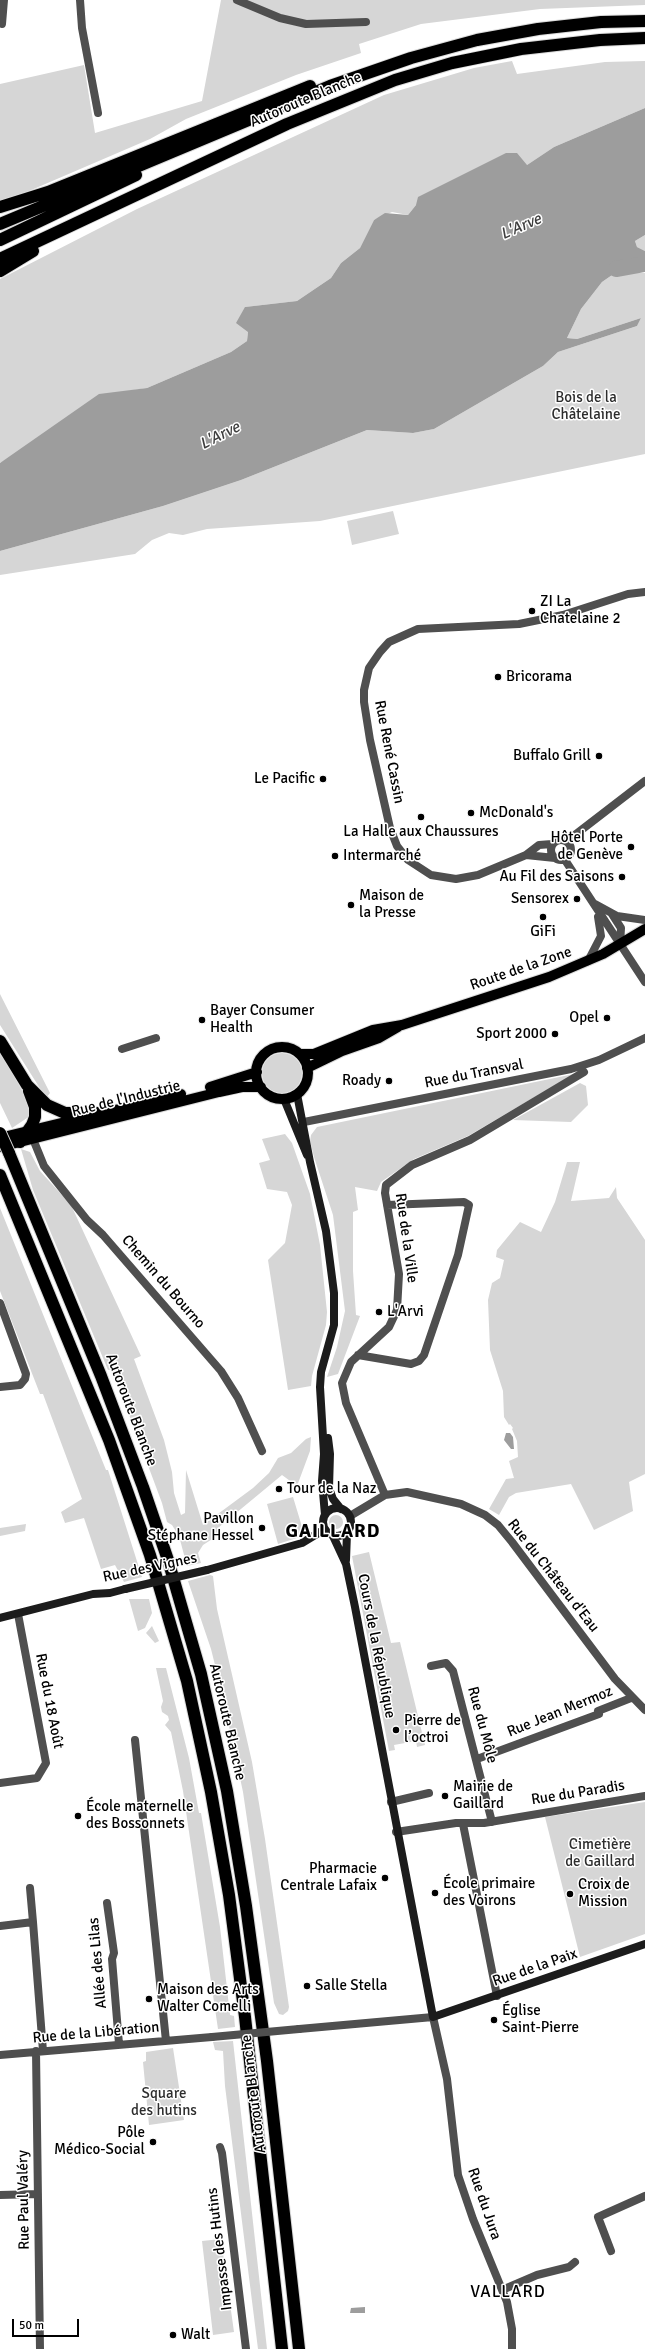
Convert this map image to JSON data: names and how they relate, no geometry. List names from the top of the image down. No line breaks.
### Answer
{"streets":{"highway":["Autoroute Blanche"],"main road":["Route de la Zone","Rue de l'Industrie"],"street":["Rue René Cassin","Rue du Transval","Rue de la Ville","Chemin du Bourno","Rue des Vignes","Rue du Château d'Eau","Cours de la République","Rue du 18 Août","Rue Jean Mermoz","Rue du Môle","Rue du Paradis","Allée des Lilas","Rue de la Paix","Rue de la Libération","Rue Paul Valéry","Rue du Jura","Impasse des Hutins"]},"crossings":[["Route de la Zone","Rue de l'Industrie"],["Rue de l'Industrie","Chemin du Bourno"],["Rue de la Ville","Rue du Château d'Eau"],["Rue des Vignes","Rue du Château d'Eau"],["Rue des Vignes","Cours de la République"],["Rue des Vignes","Rue du 18 Août"],["Rue du Château d'Eau","Cours de la République"],["Rue du Château d'Eau","Rue Jean Mermoz"],["Cours de la République","Rue de la Paix"],["Cours de la République","Rue de la Libération"],["Cours de la République","Rue du Jura"],["Rue Jean Mermoz","Rue du Môle"],["Rue du Môle","Rue du Paradis"],["Allée des Lilas","Rue de la Libération"],["Rue de la Paix","Rue de la Libération"],["Rue de la Paix","Rue du Jura"],["Rue de la Libération","Rue Paul Valéry"],["Rue de la Libération","Rue du Jura"]],"districts":["GAILLARD","VALLARD"],"water":["L'Arve"],"parks":["Bois de la Châtelaine","Cimetière de Gaillard","Square des hutins"],"places":["ZI La Chatelaine 2","Bricorama","Buffalo Grill","Le Pacific","McDonald's","La Halle aux Chaussures","Hôtel Porte de Genève","Intermarché","Au Fil des Saisons","Sensorex","Maison de la Presse","GiFi","Opel","Bayer Consumer Health","Sport 2000","Roady","L'Arvi","Tour de la Naz","Pavillon Stéphane Hessel","Pierre de l’octroi","Mairie de Gaillard","École maternelle des Bossonnets","Pharmacie Centrale Lafaix","École primaire des Voirons","Croix de Mission","Salle Stella","Maison des Arts Walter Comelli","Église Saint-Pierre","Pôle Médico-Social","Walt"],"scale_bar":"50 m"}
